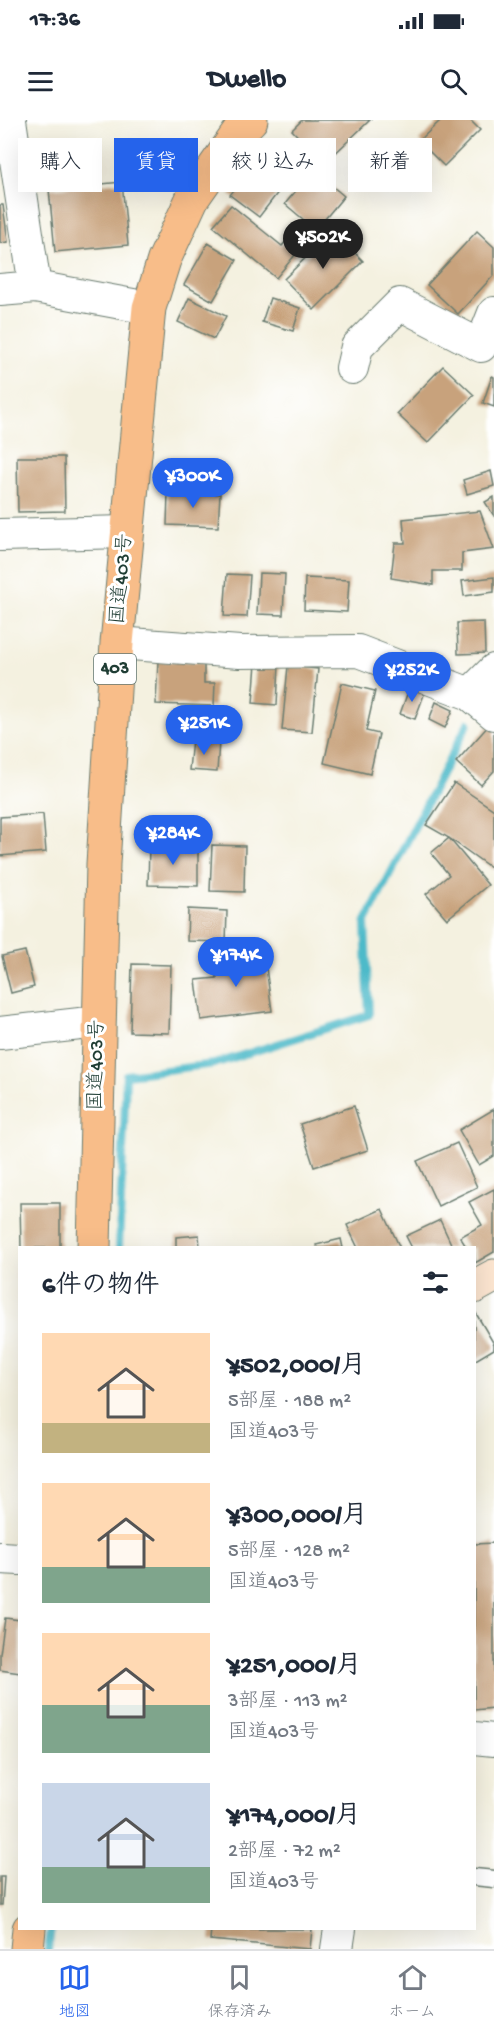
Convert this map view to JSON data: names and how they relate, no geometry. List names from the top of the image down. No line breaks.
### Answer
{"streets":{"highway":["国道403号","403"]},"page":{"status":"17:36","header":"Dwello","chip":["購入","賃貸","絞り込み","新着"],"price":["¥502K","¥300K","¥252K","¥251K","¥284K","¥174K"],"heading":"6件の物件","list":[{"name":"¥502,000/月","note":"5部屋 · 188 m² · 国道403号"},{"name":"¥300,000/月","note":"5部屋 · 128 m² · 国道403号"},{"name":"¥251,000/月","note":"3部屋 · 113 m² · 国道403号"},{"name":"¥174,000/月","note":"2部屋 · 72 m² · 国道403号"}],"tabs":["地図","保存済み","ホーム"]}}
